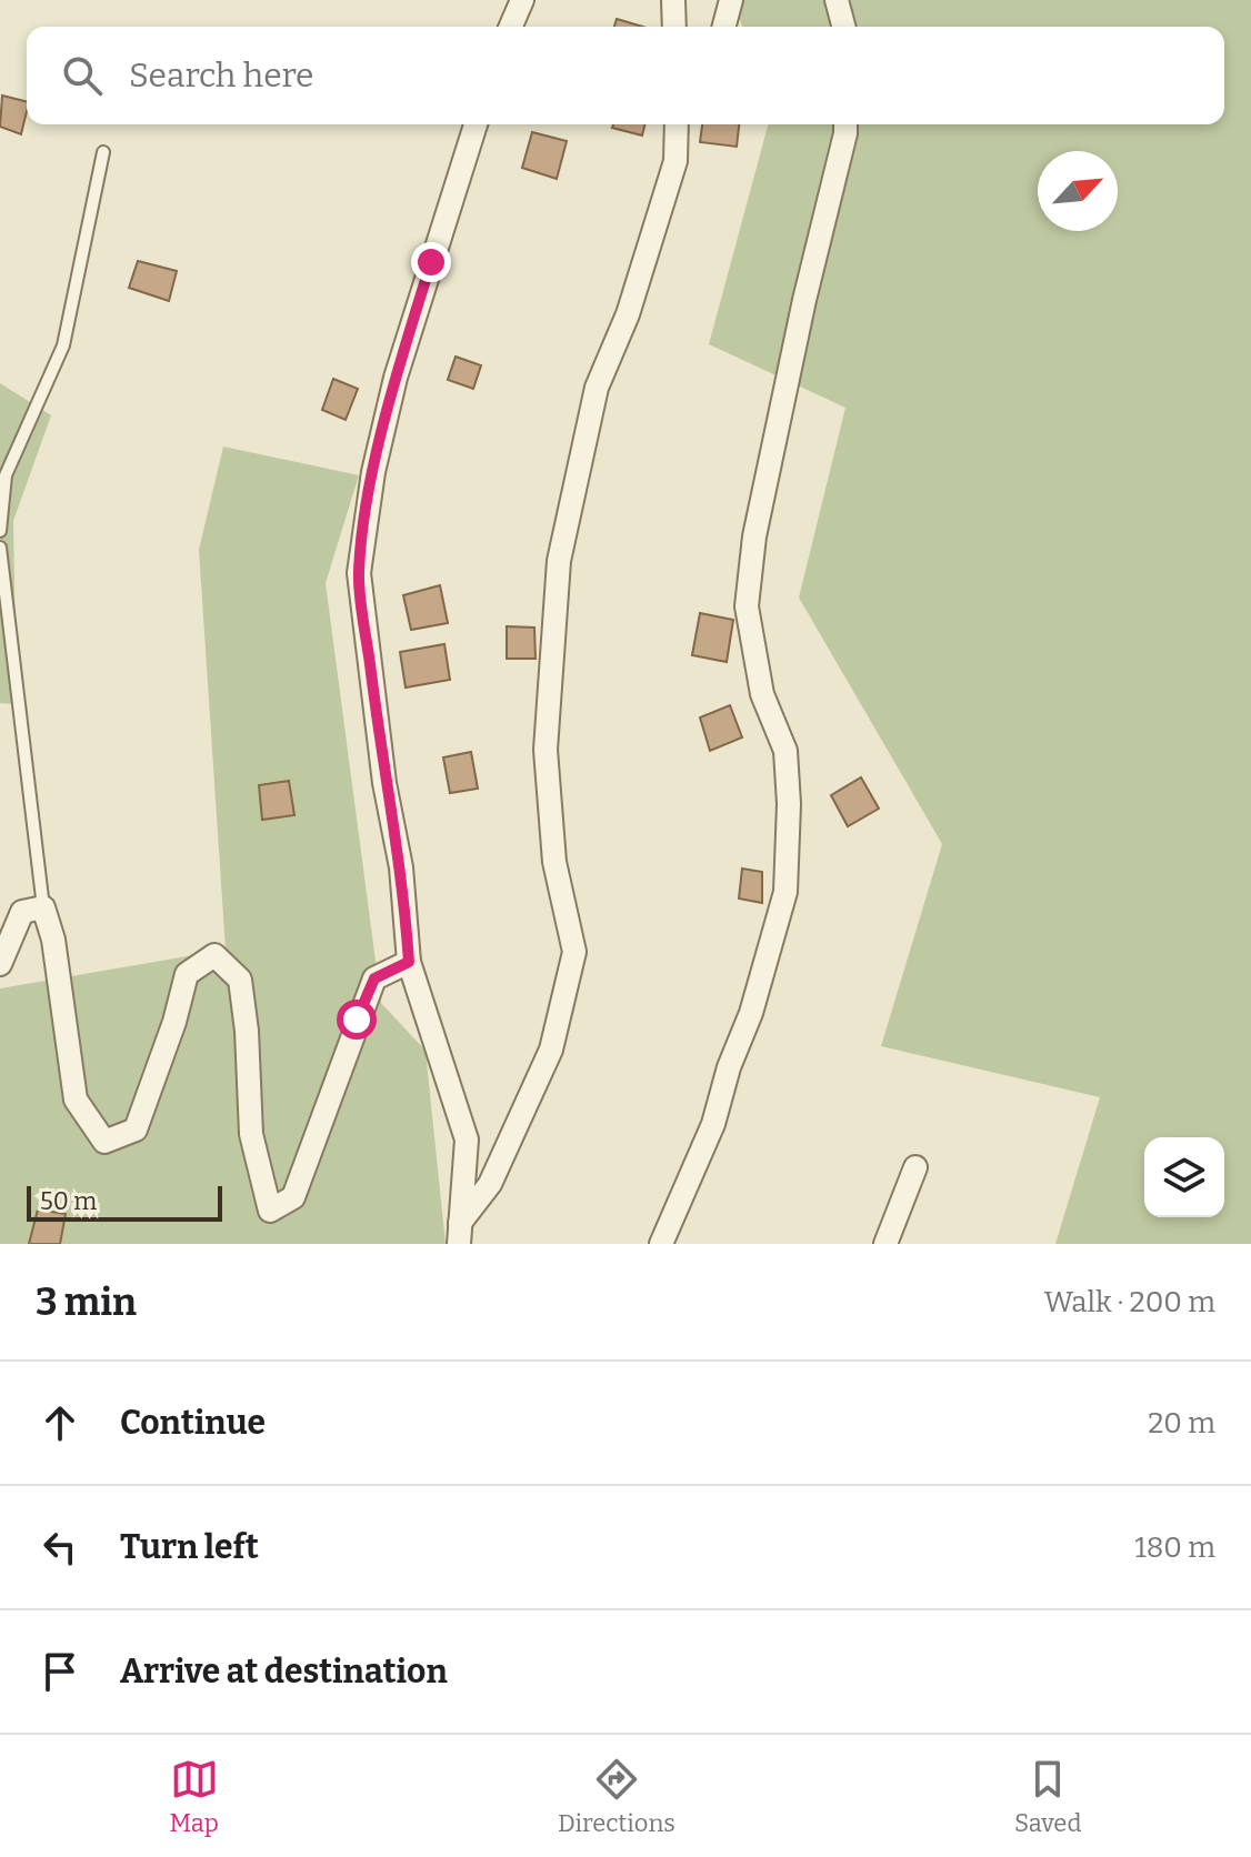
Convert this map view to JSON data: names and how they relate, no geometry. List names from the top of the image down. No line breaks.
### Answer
{"scale_bar":"50 m","north":"top right","page":{"search":"Search here","scale":"50 m","heading":["3 min","Walk · 200 m"],"list":[["Continue","20 m"],["Turn left","180 m"],"Arrive at destination"],"nav":["Map","Directions","Saved"]}}
